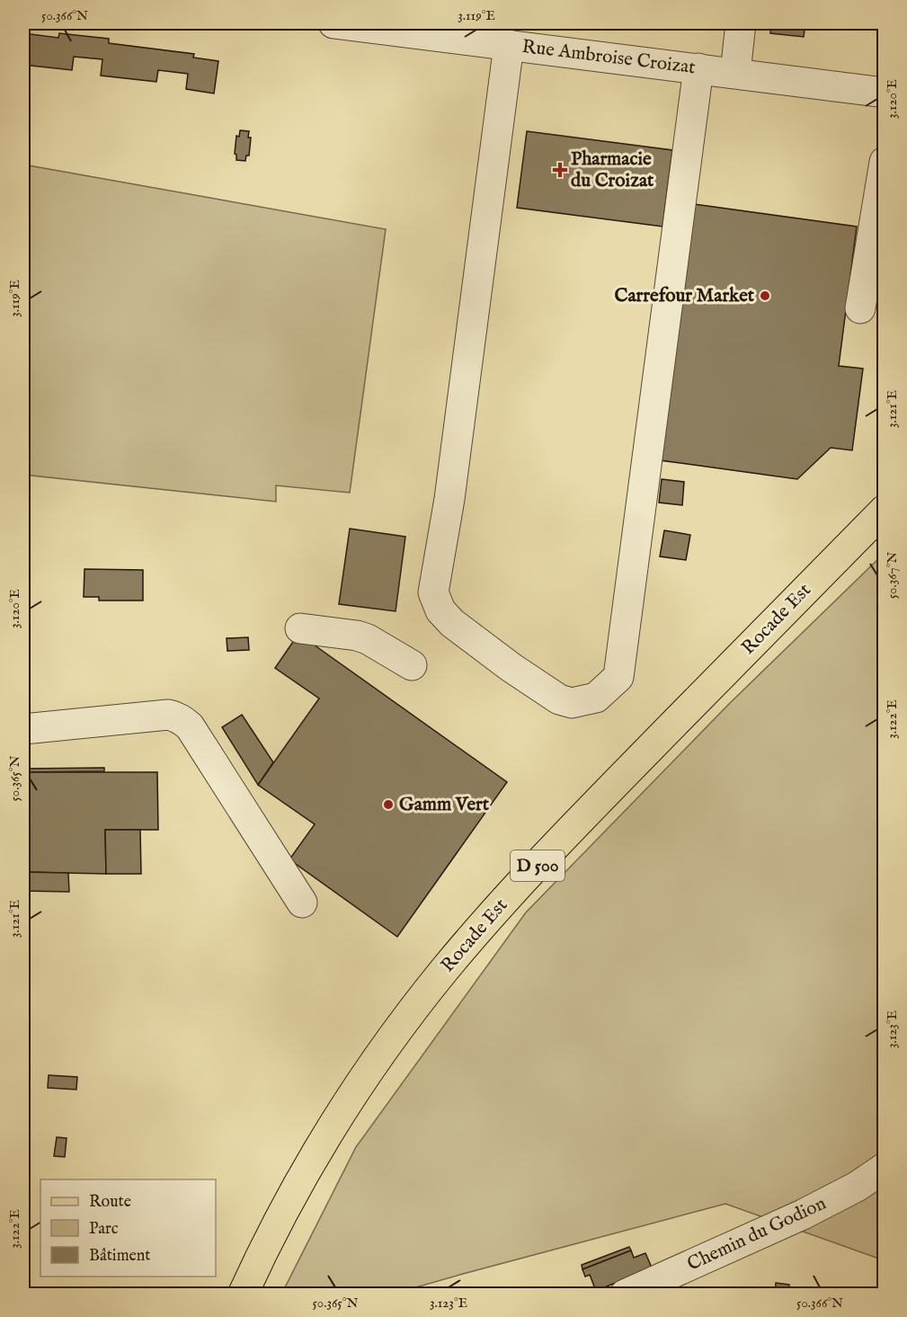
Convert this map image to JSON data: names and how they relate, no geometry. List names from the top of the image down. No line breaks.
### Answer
{"streets":{"main road":["Rocade Est","D 500"],"street":["Rue Ambroise Croizat","Chemin du Godion"]},"places":{"health":["Pharmacie du Croizat"],"other":["Carrefour Market","Gamm Vert"]},"legend":["Route","Parc","Bâtiment"],"coordinates":["50.366°N","3.119°E","3.120°E","3.121°E","50.367°N","3.122°E","50.365°N","3.123°E"]}
